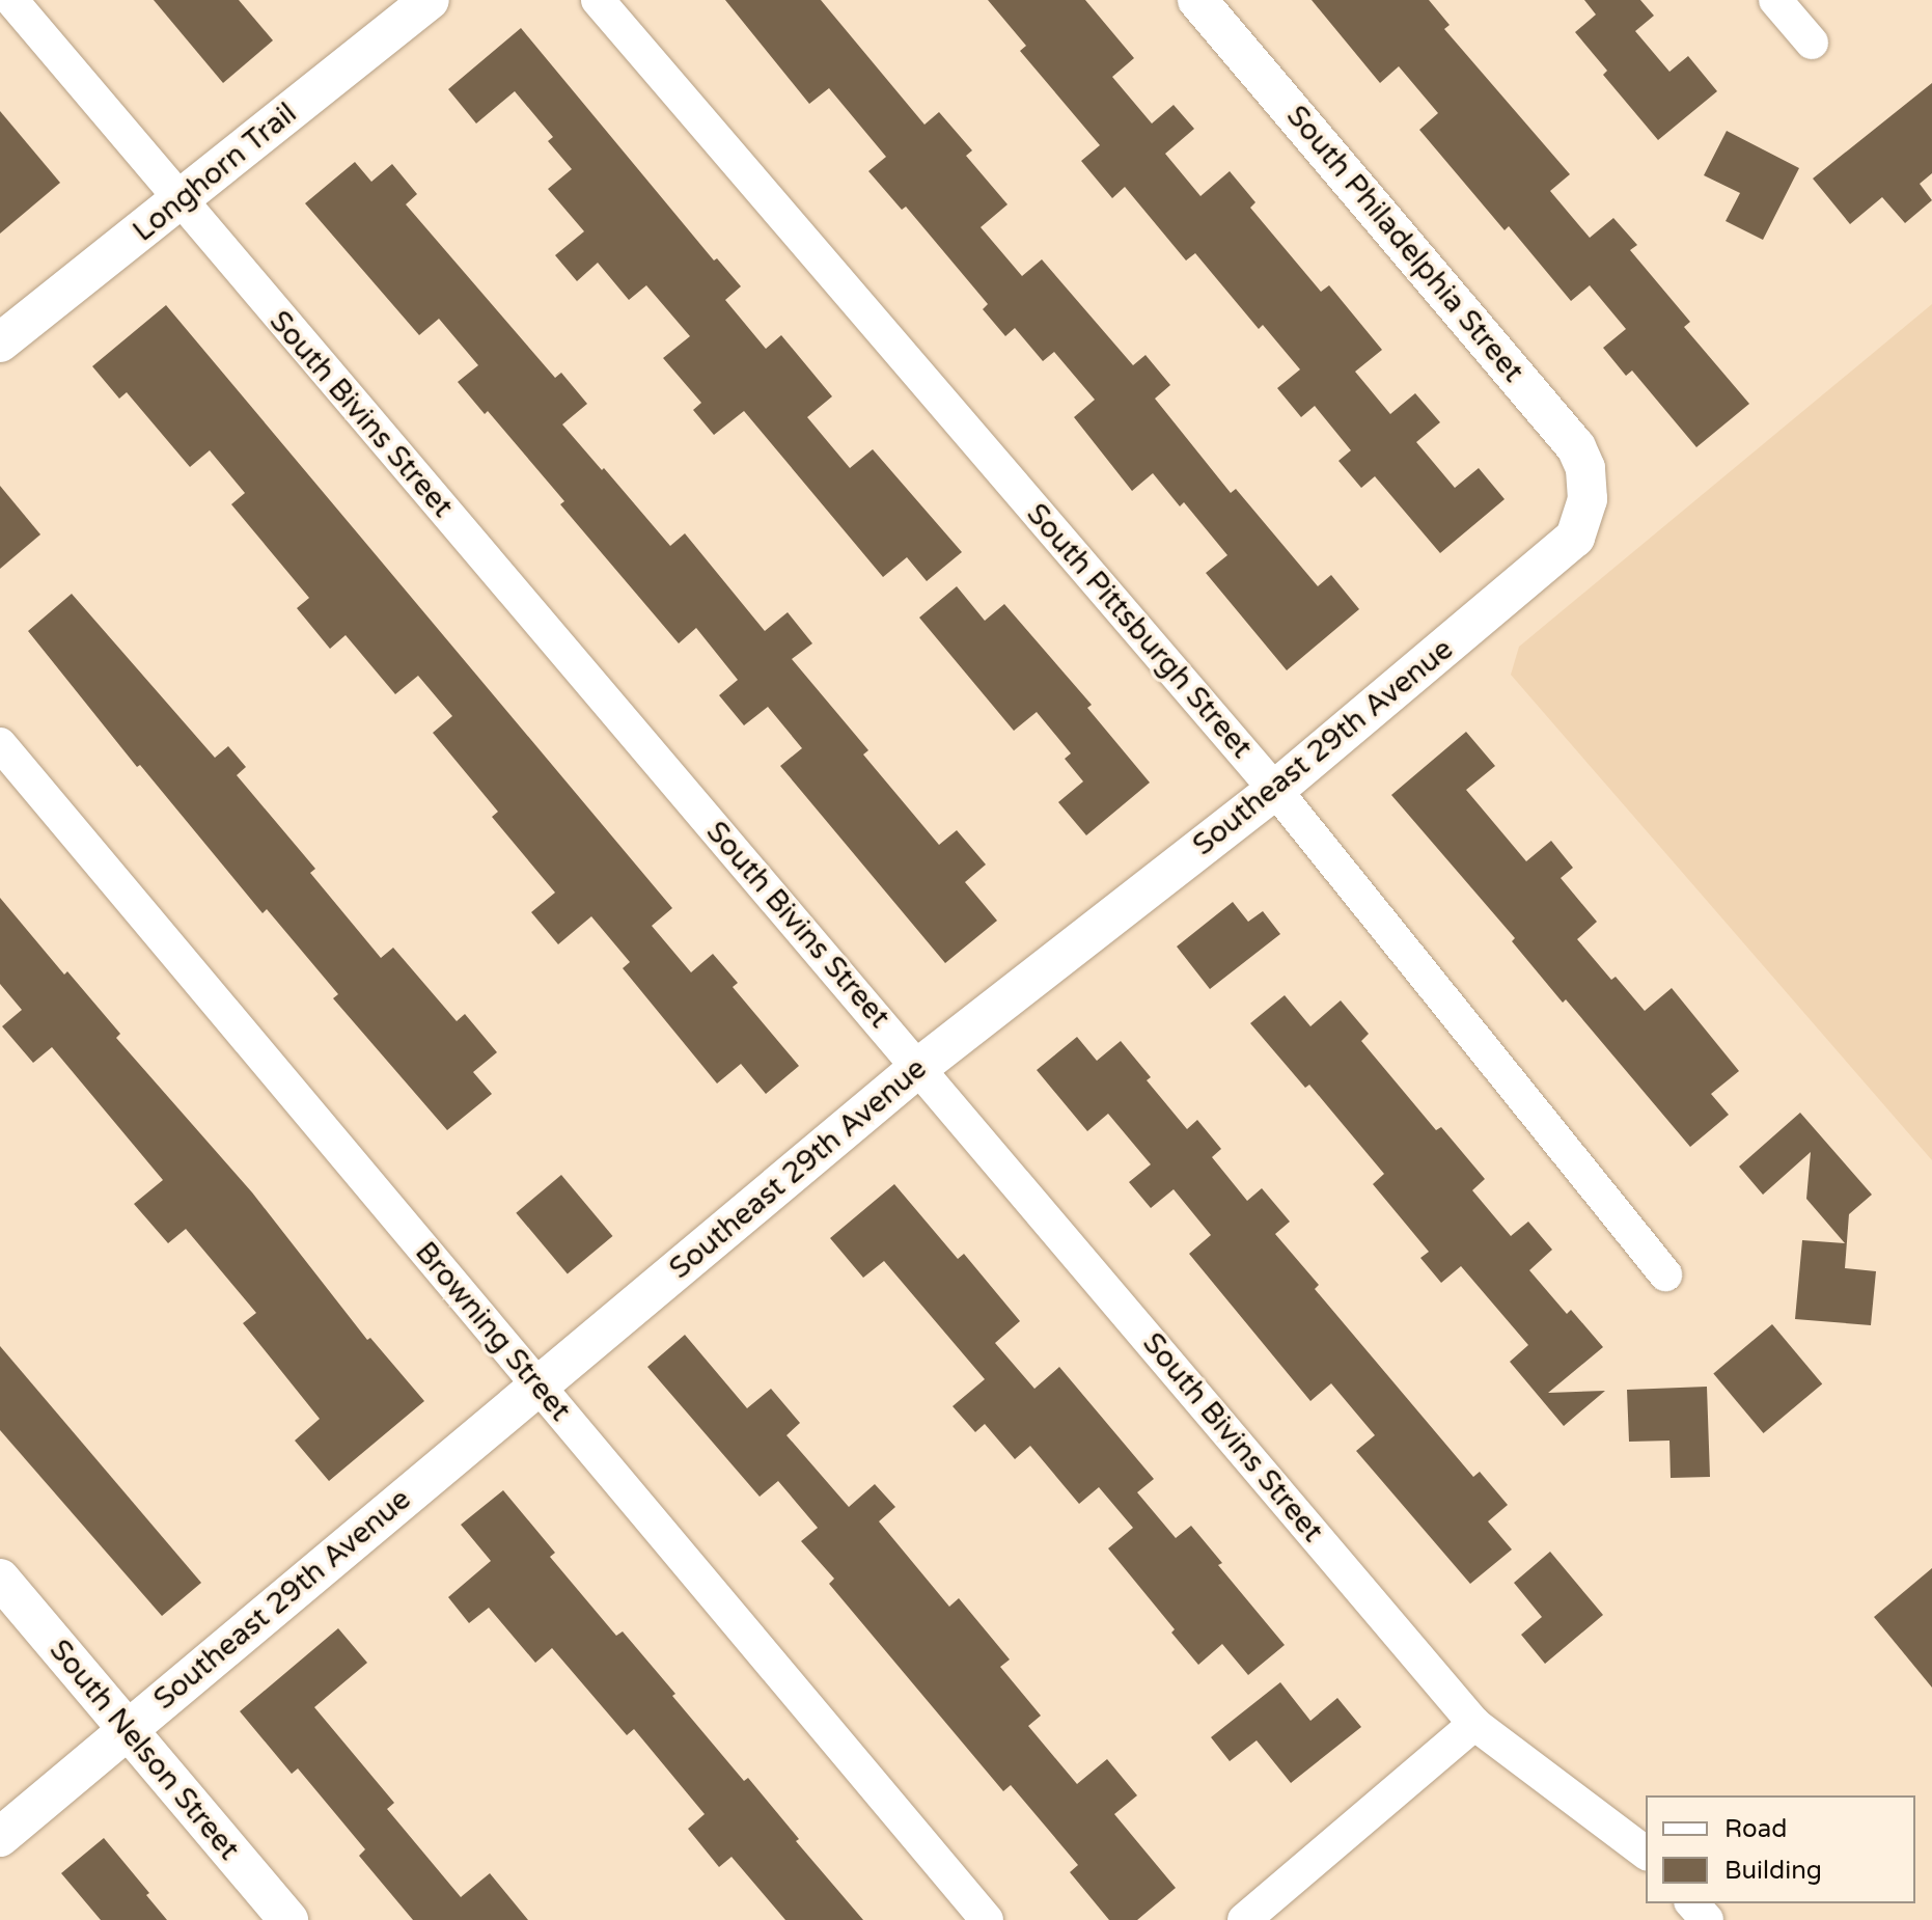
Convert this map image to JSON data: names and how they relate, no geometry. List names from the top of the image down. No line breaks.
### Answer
{"streets":{"street":["Longhorn Trail","South Philadelphia Street","South Bivins Street","South Pittsburgh Street","Southeast 29th Avenue","Browning Street","South Nelson Street"]},"crossings":[["Longhorn Trail","South Bivins Street"],["South Philadelphia Street","Southeast 29th Avenue"],["South Bivins Street","Southeast 29th Avenue"],["South Pittsburgh Street","Southeast 29th Avenue"],["Southeast 29th Avenue","Browning Street"],["Southeast 29th Avenue","South Nelson Street"]],"legend":["Road","Building"]}
